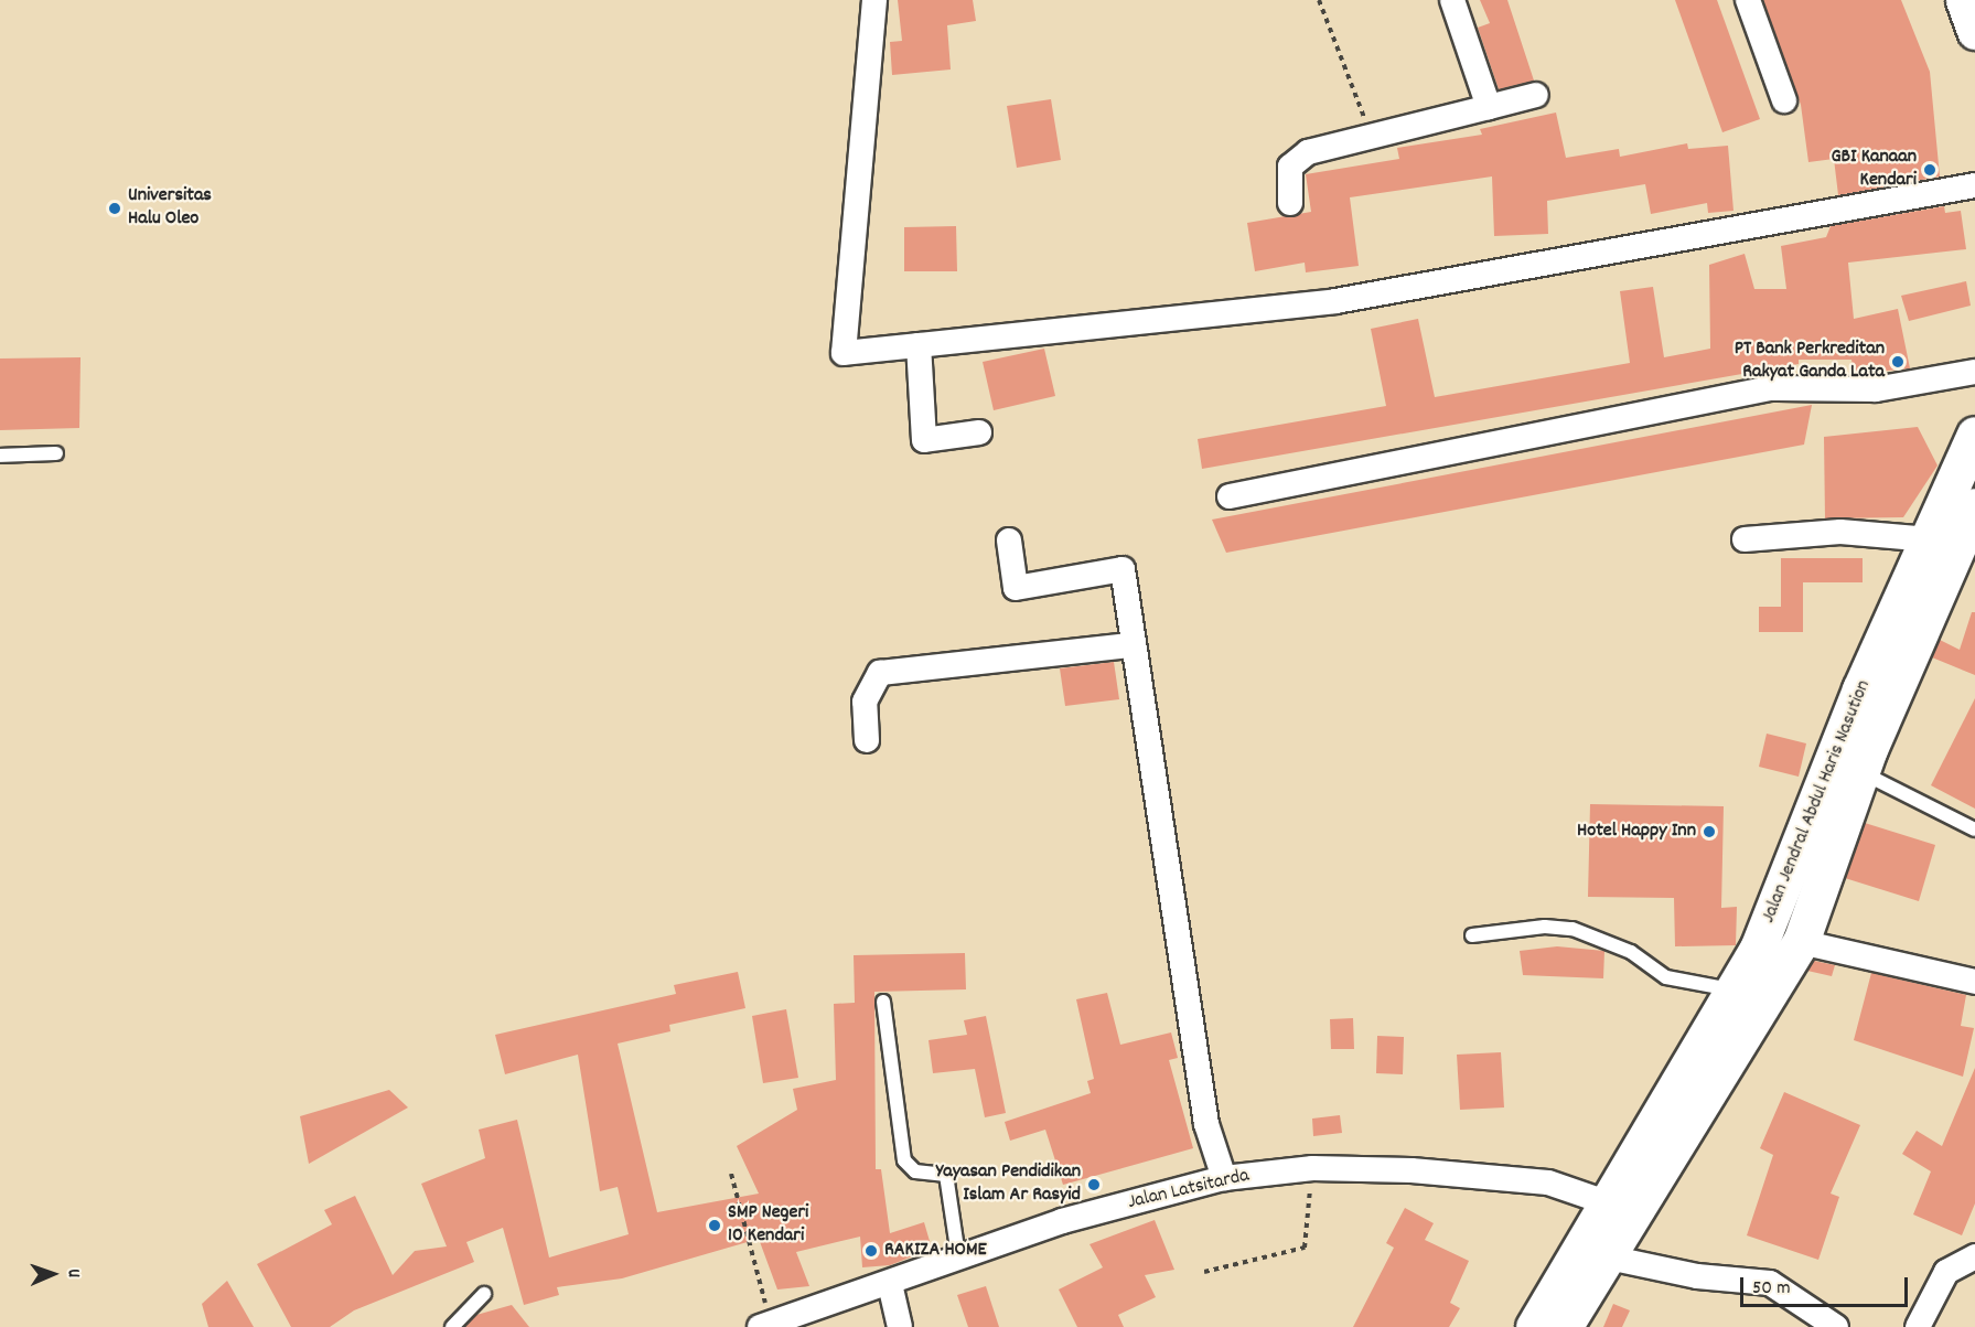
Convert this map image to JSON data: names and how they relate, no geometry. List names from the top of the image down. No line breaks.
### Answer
{"streets":{"highway":["Jalan Jendral Abdul Haris Nasution"],"street":["Jalan Latsitarda"]},"crossings":[["Jalan Jendral Abdul Haris Nasution","Jalan Latsitarda"]],"places":["GBI Kanaan Kendari","Universitas Halu Oleo","PT Bank Perkreditan Rakyat Ganda Lata","Hotel Happy Inn","Yayasan Pendidikan Islam Ar Rasyid","SMP Negeri 10 Kendari","RAKIZA HOME"],"scale_bar":"50 m","north":"right"}
